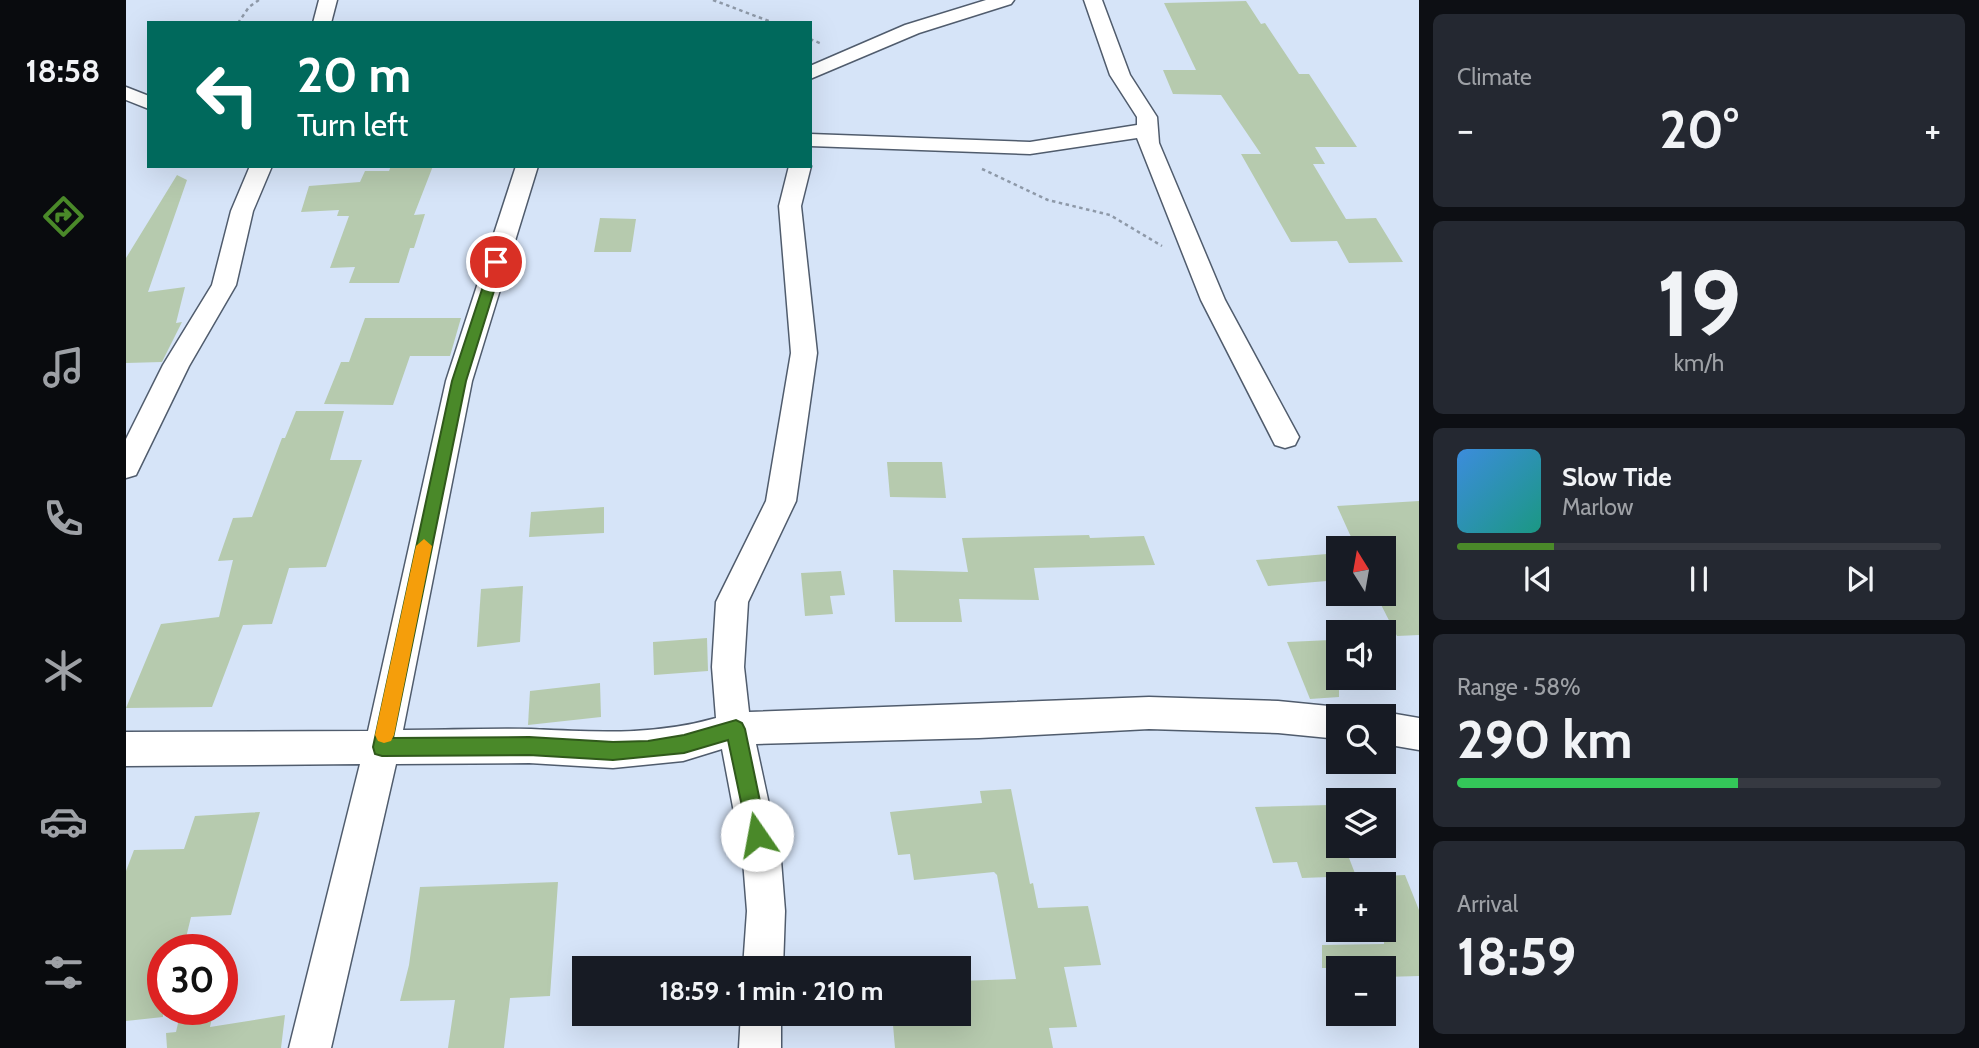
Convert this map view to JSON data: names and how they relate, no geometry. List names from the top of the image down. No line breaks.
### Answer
{"north":"top","page":{"tabs":"18:58","tile":["Climate",["19","km/h"],["Range · 58%","290 km"],["Arrival","18:59"]],"turn":["20 m","Turn left"],"heat":["−","20°","+"],"song":["Slow Tide","Marlow"],"map_buttons":["+","−"],"limit":"30","trip":"18:59 · 1 min · 210 m"}}
